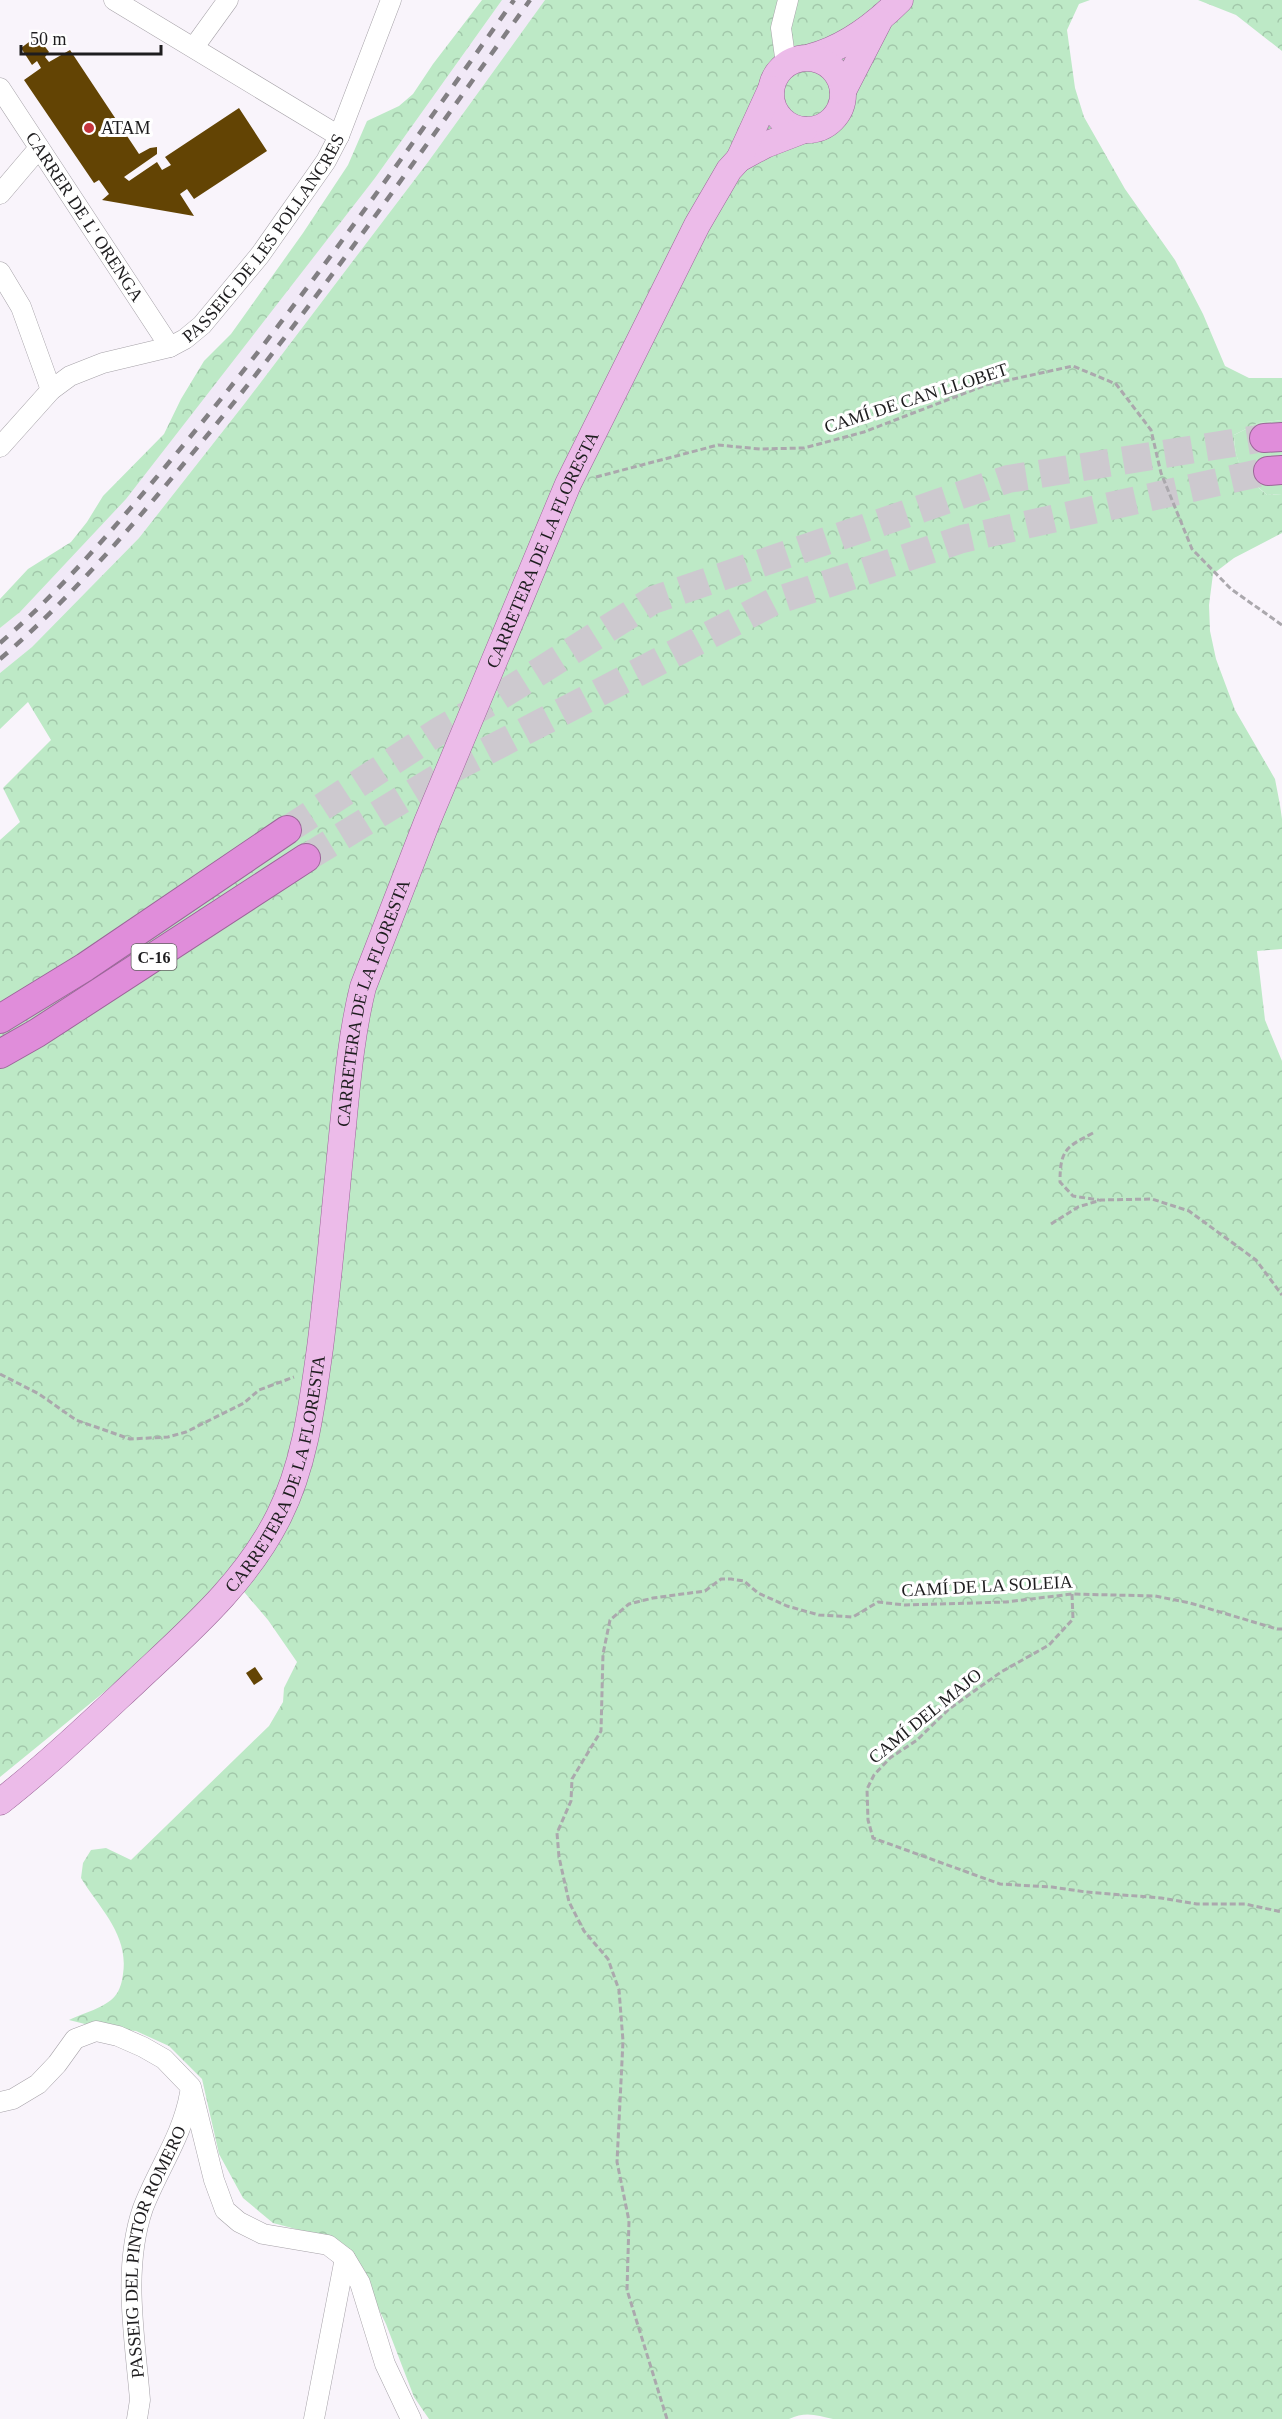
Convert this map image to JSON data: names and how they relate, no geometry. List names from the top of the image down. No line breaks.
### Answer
{"streets":{"highway":["C-16"],"main road":["CARRETERA DE LA FLORESTA"],"street":["CARRER DE L' ORENGA","PASSEIG DE LES POLLANCRES","PASSEIG DEL PINTOR ROMERO"],"path":["CAMÍ DE CAN LLOBET","CAMÍ DE LA SOLEIA","CAMÍ DEL MAJO"]},"crossings":[["CARRER DE L' ORENGA","PASSEIG DE LES POLLANCRES"],["CAMÍ DE CAN LLOBET","CARRETERA DE LA FLORESTA"],["CAMÍ DE LA SOLEIA","CAMÍ DEL MAJO"]],"places":["ATAM"],"scale_bar":"50 m"}
